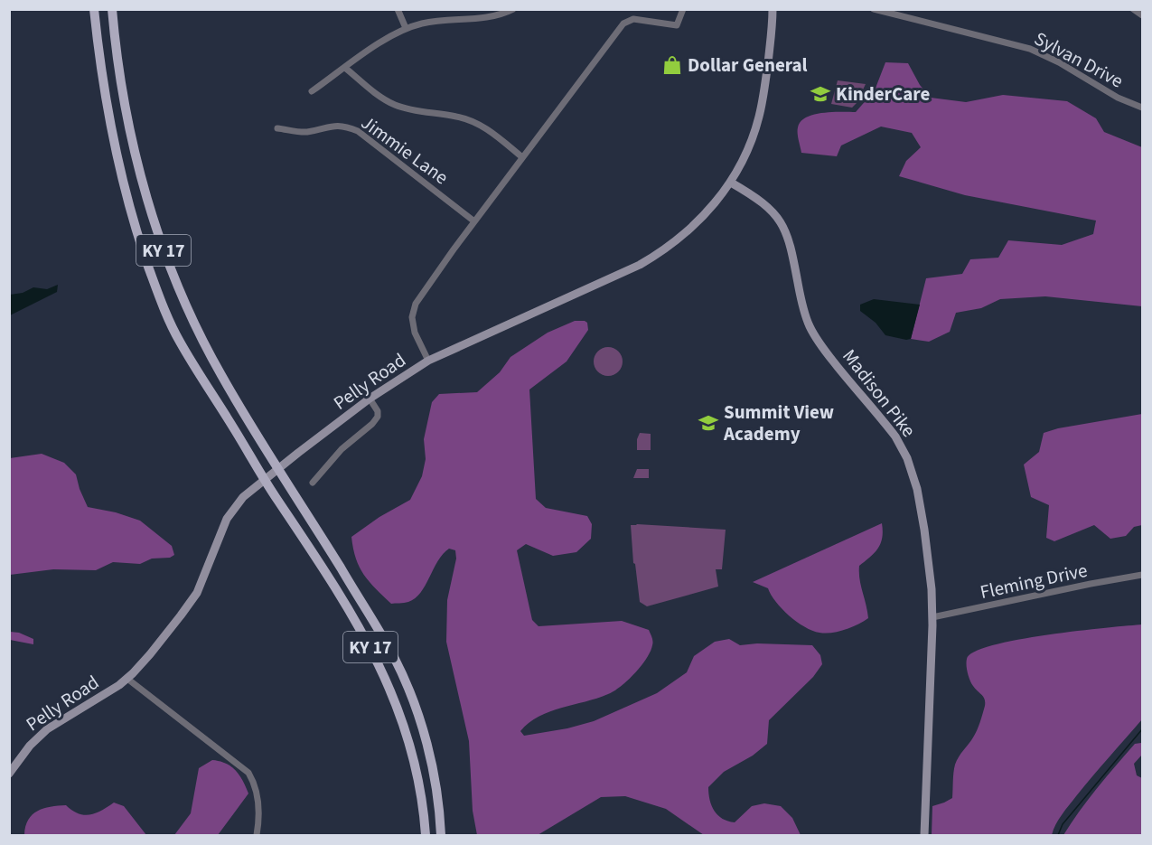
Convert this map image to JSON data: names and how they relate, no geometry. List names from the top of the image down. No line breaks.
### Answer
{"streets":{"main road":["KY 17"],"street":["Sylvan Drive","Jimmie Lane","Pelly Road","Madison Pike","Fleming Drive"]},"crossings":[["Jimmie Lane","Pelly Road"],["KY 17","Pelly Road"],["Madison Pike","Fleming Drive"]],"places":{"shop":["Dollar General"],"school or university":["KinderCare","Summit View Academy"]}}
